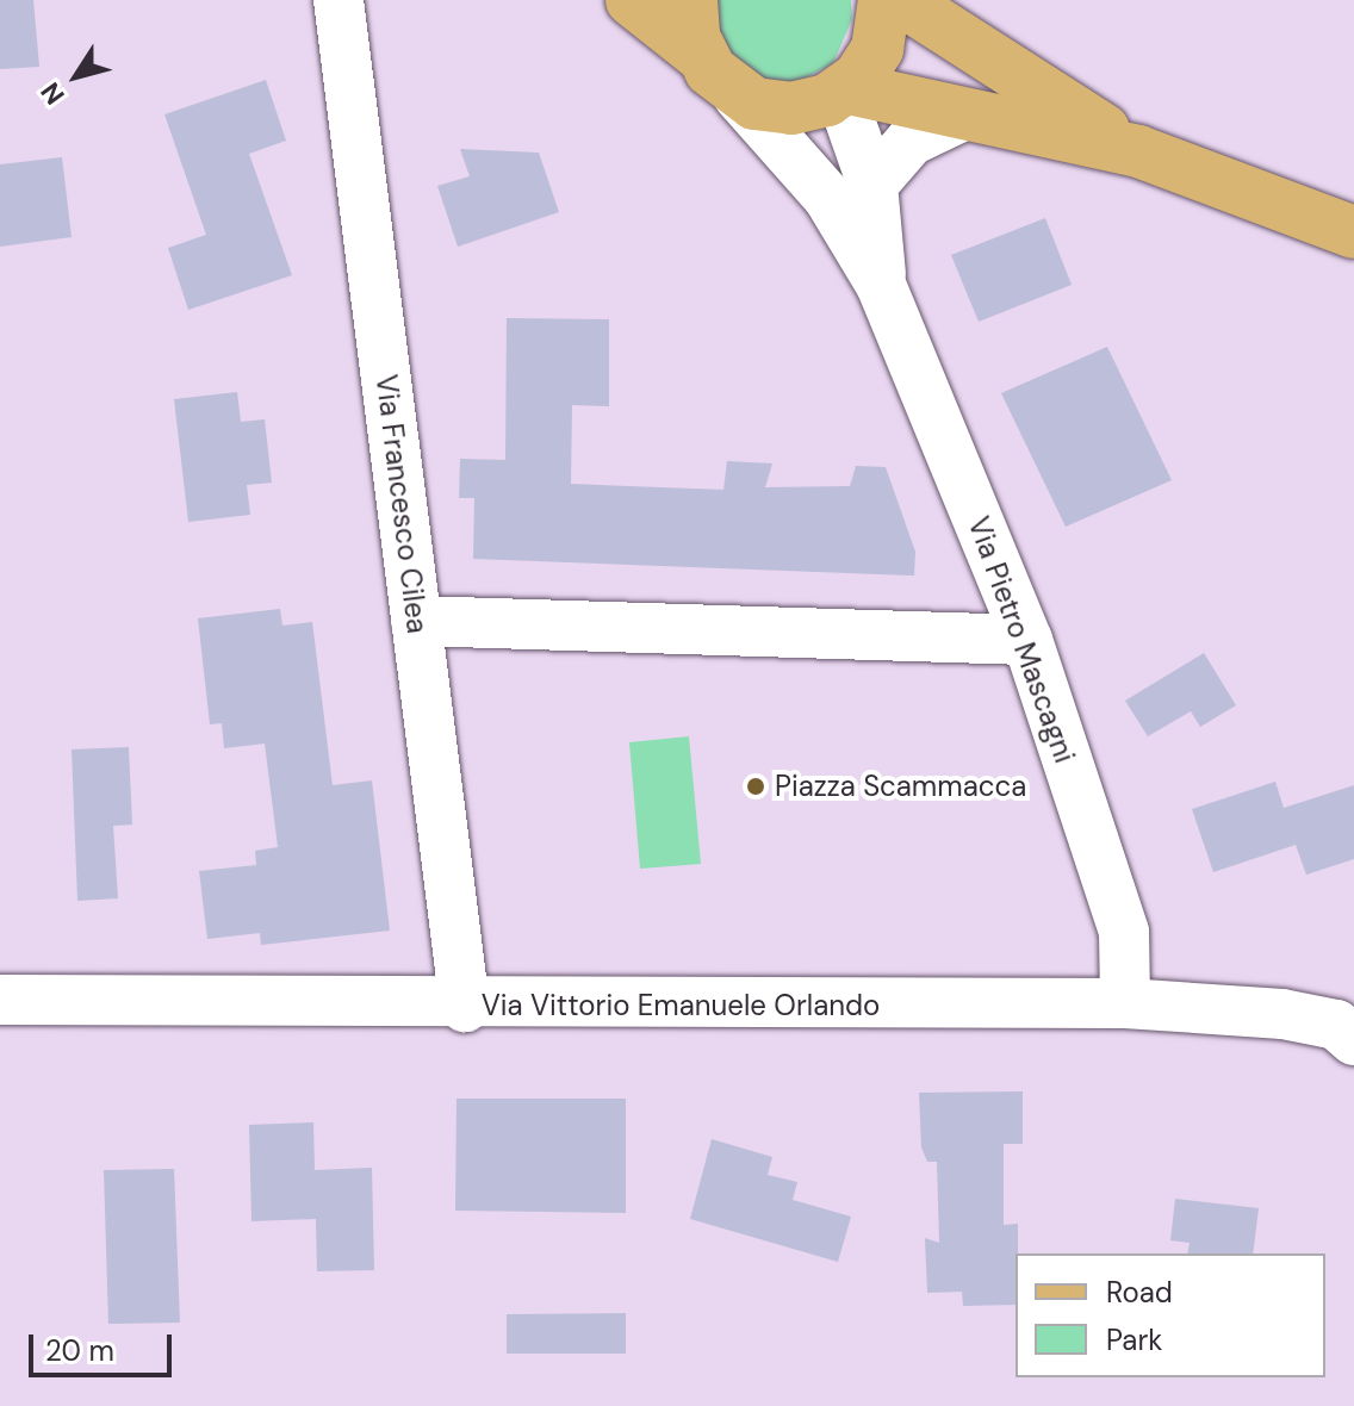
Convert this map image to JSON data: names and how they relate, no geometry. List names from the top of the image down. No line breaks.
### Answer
{"streets":{"street":["Via Francesco Cilea","Via Pietro Mascagni","Via Vittorio Emanuele Orlando"]},"crossings":[["Via Francesco Cilea","Via Vittorio Emanuele Orlando"],["Via Pietro Mascagni","Via Vittorio Emanuele Orlando"]],"places":["Piazza Scammacca"],"legend":["Road","Park"],"scale_bar":"20 m","north":"bottom left"}
